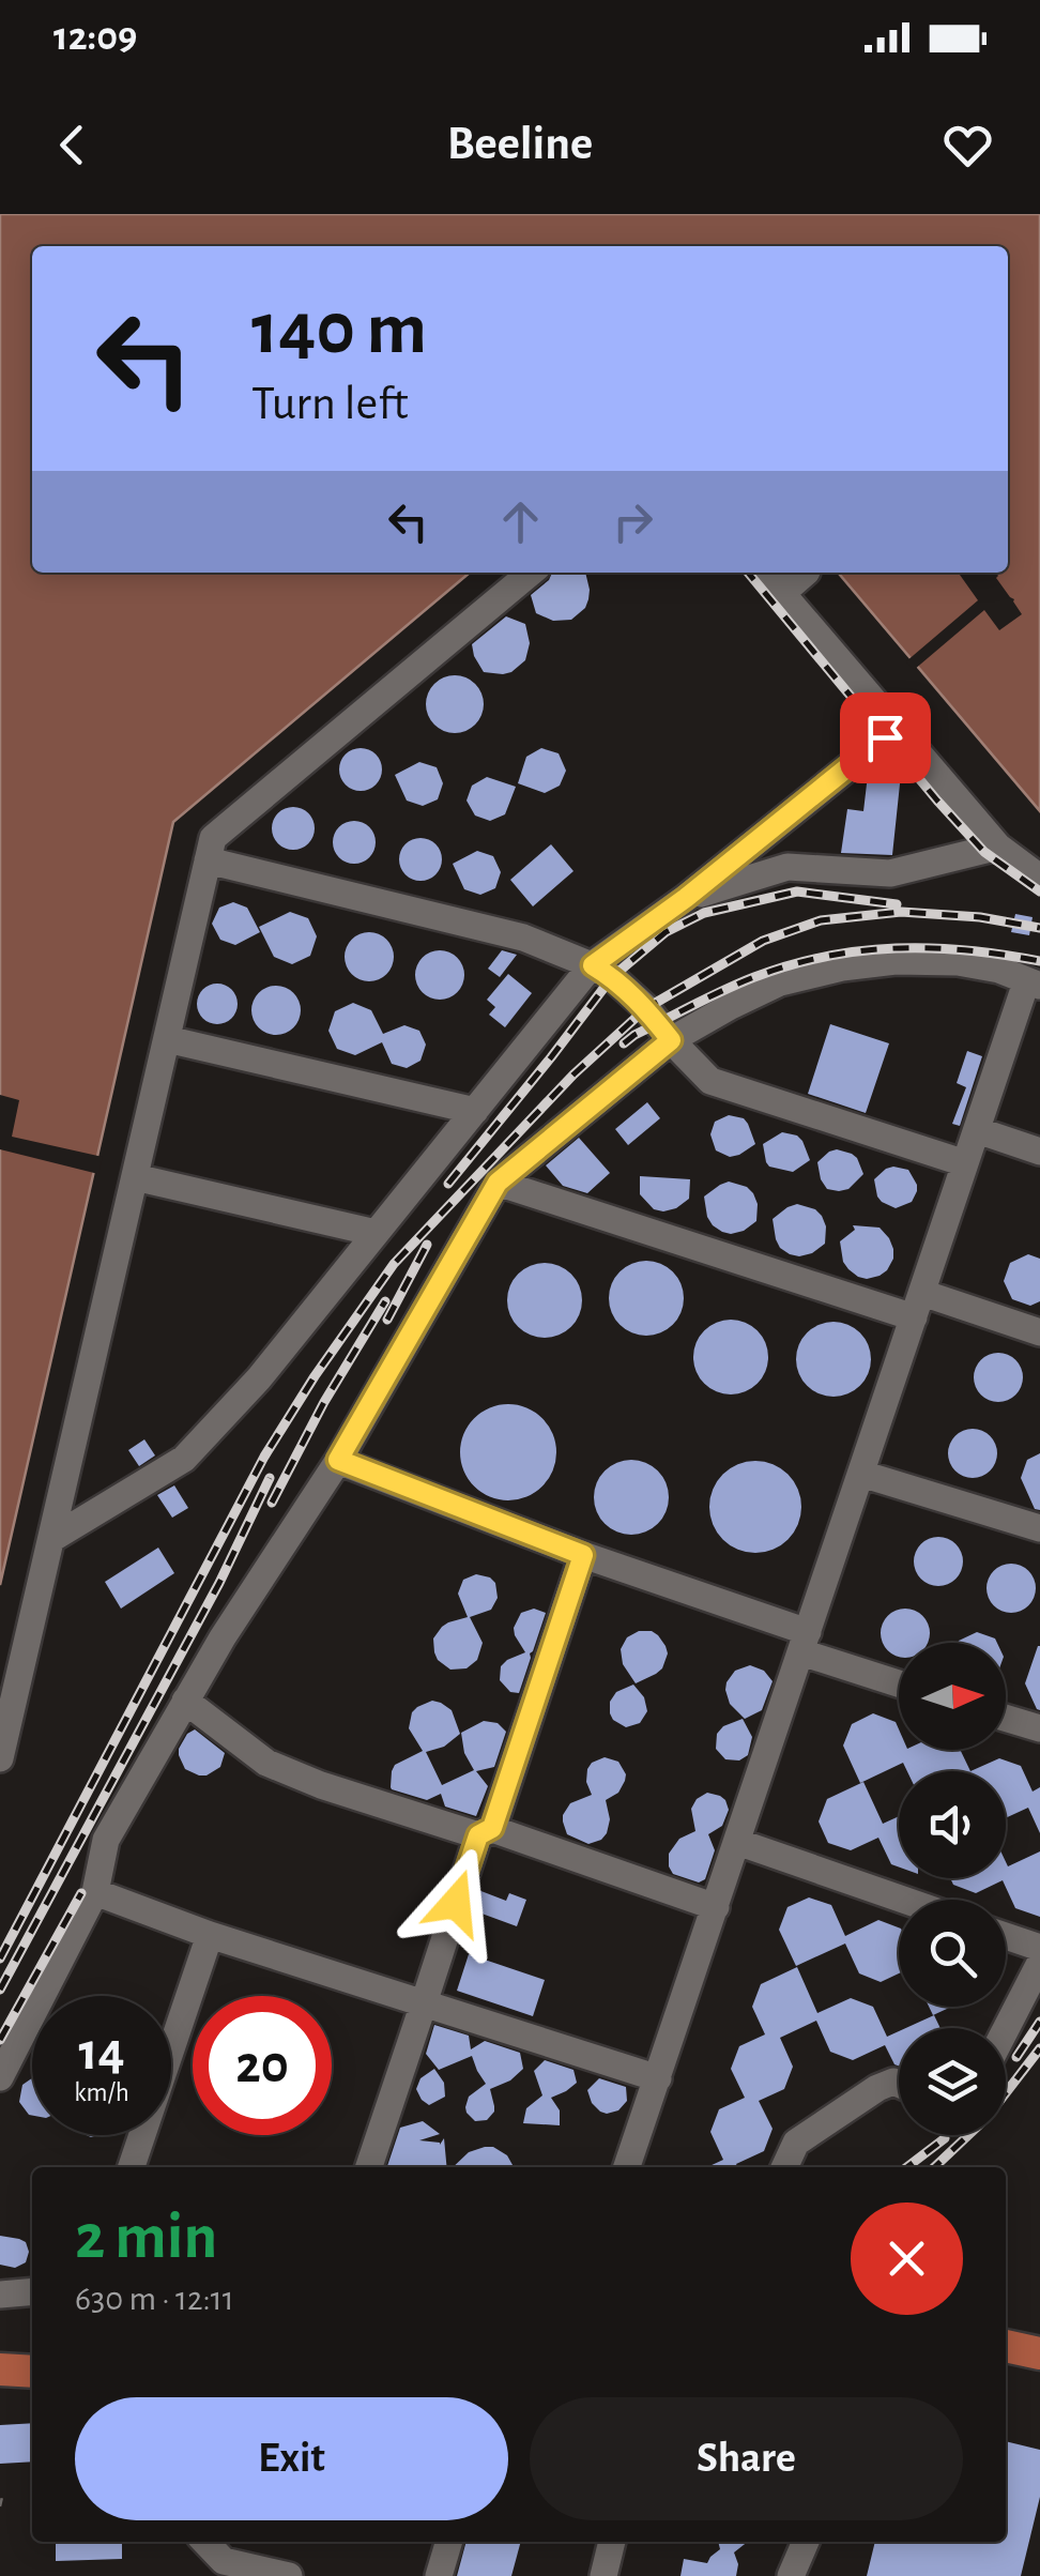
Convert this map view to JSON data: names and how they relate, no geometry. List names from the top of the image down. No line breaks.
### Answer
{"north":"right","page":{"status":"12:09","header":"Beeline","turn":["140 m","Turn left"],"speed":"14 km/h","limit":"20","heading":["2 min","630 m · 12:11"],"buttons":["Exit","Share"]}}
